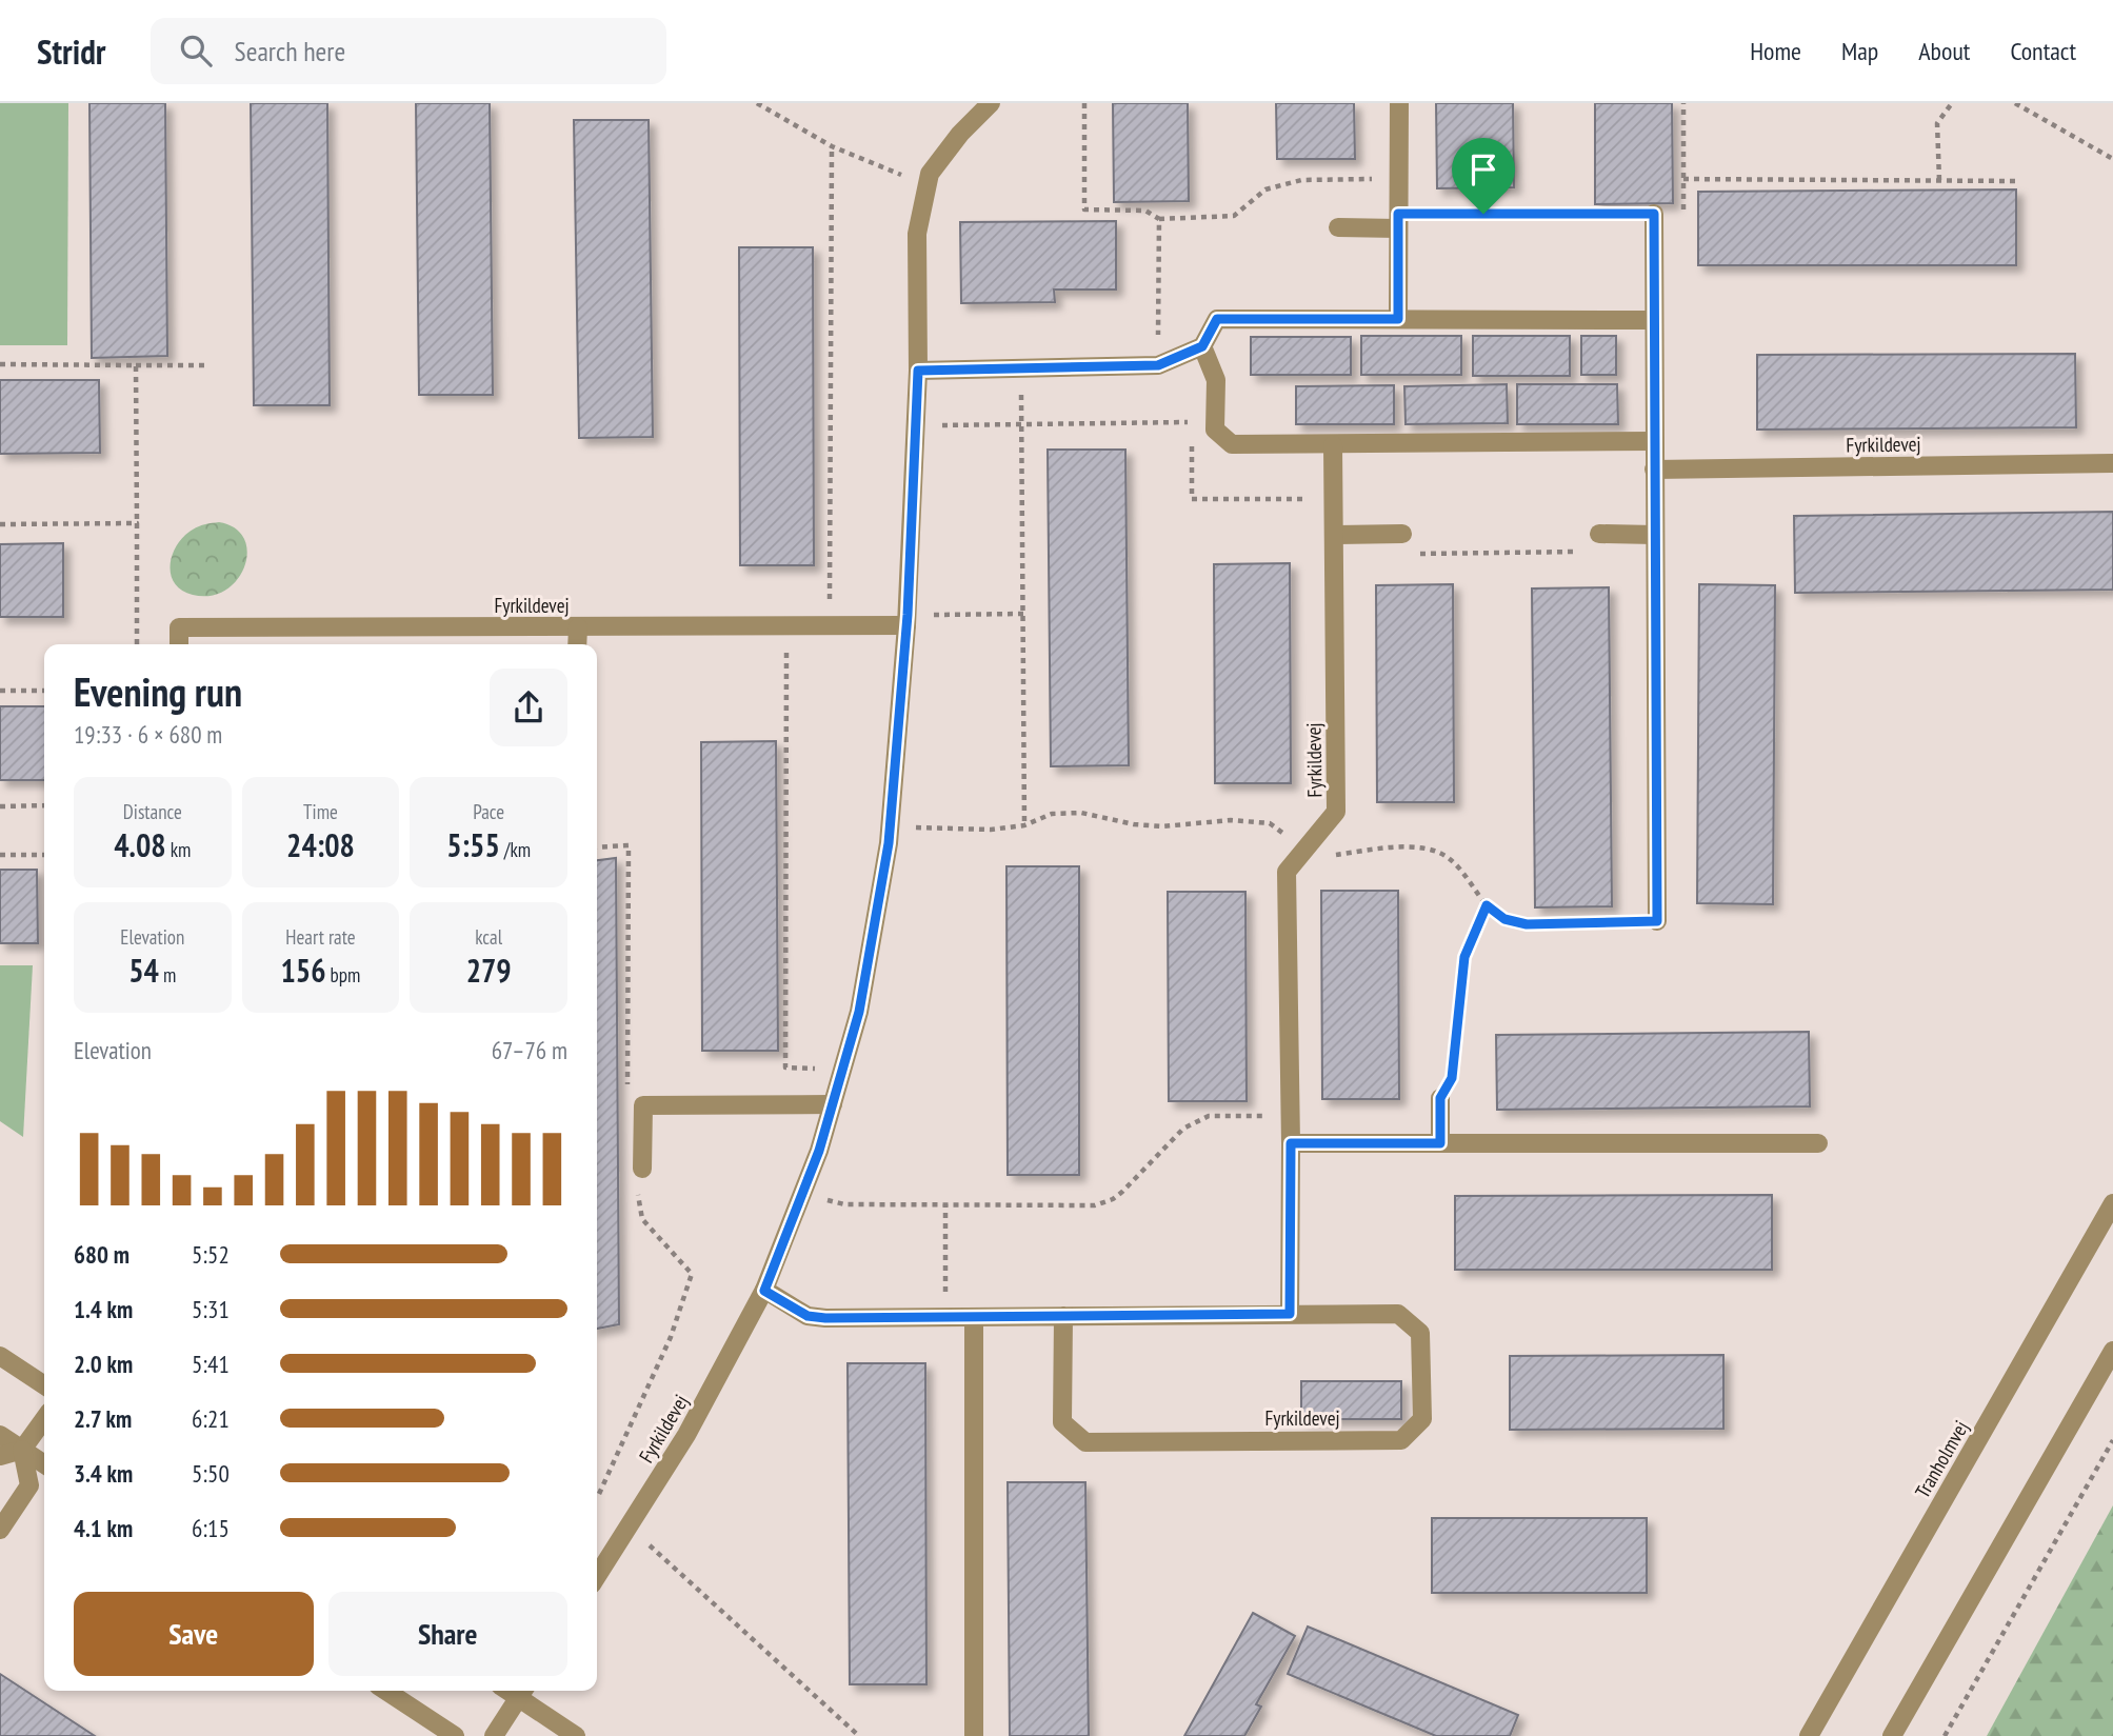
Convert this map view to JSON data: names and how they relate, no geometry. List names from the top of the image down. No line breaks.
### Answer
{"streets":{"street":["Fyrkildevej","Tranholmvej"]},"page":{"header":"Stridr","search":"Search here","nav":["Home","Map","About","Contact"],"heading":["Evening run","19:33 · 6 × 680 m"],"stats":[["Distance","4.08 km"],["Time","24:08"],["Pace","5:55 /km"],["Elevation","54 m"],["Heart rate","156 bpm"],["kcal","279"]],"chart":["Elevation","67–76 m"],"list":[{"name":"680 m","note":"5:52"},{"name":"1.4 km","note":"5:31"},{"name":"2.0 km","note":"5:41"},{"name":"2.7 km","note":"6:21"},{"name":"3.4 km","note":"5:50"},{"name":"4.1 km","note":"6:15"}],"buttons":["Save","Share"]}}
